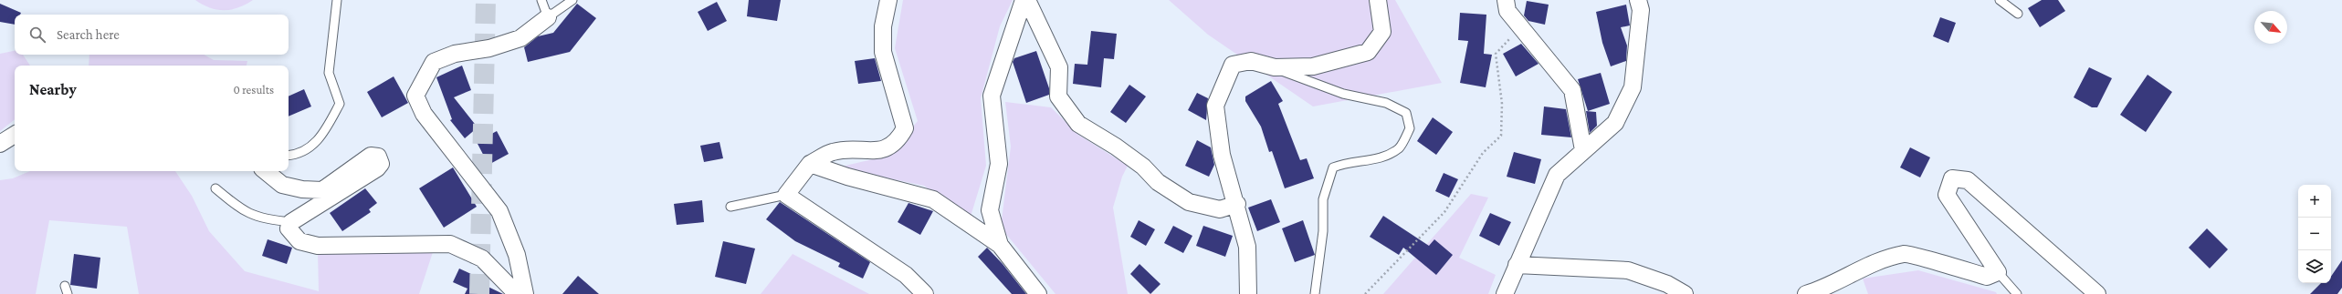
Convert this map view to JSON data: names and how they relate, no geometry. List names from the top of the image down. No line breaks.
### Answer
{"north":"bottom right","page":{"search":"Search here","heading":["Nearby","0 results"],"map_buttons":["+","−"]}}
